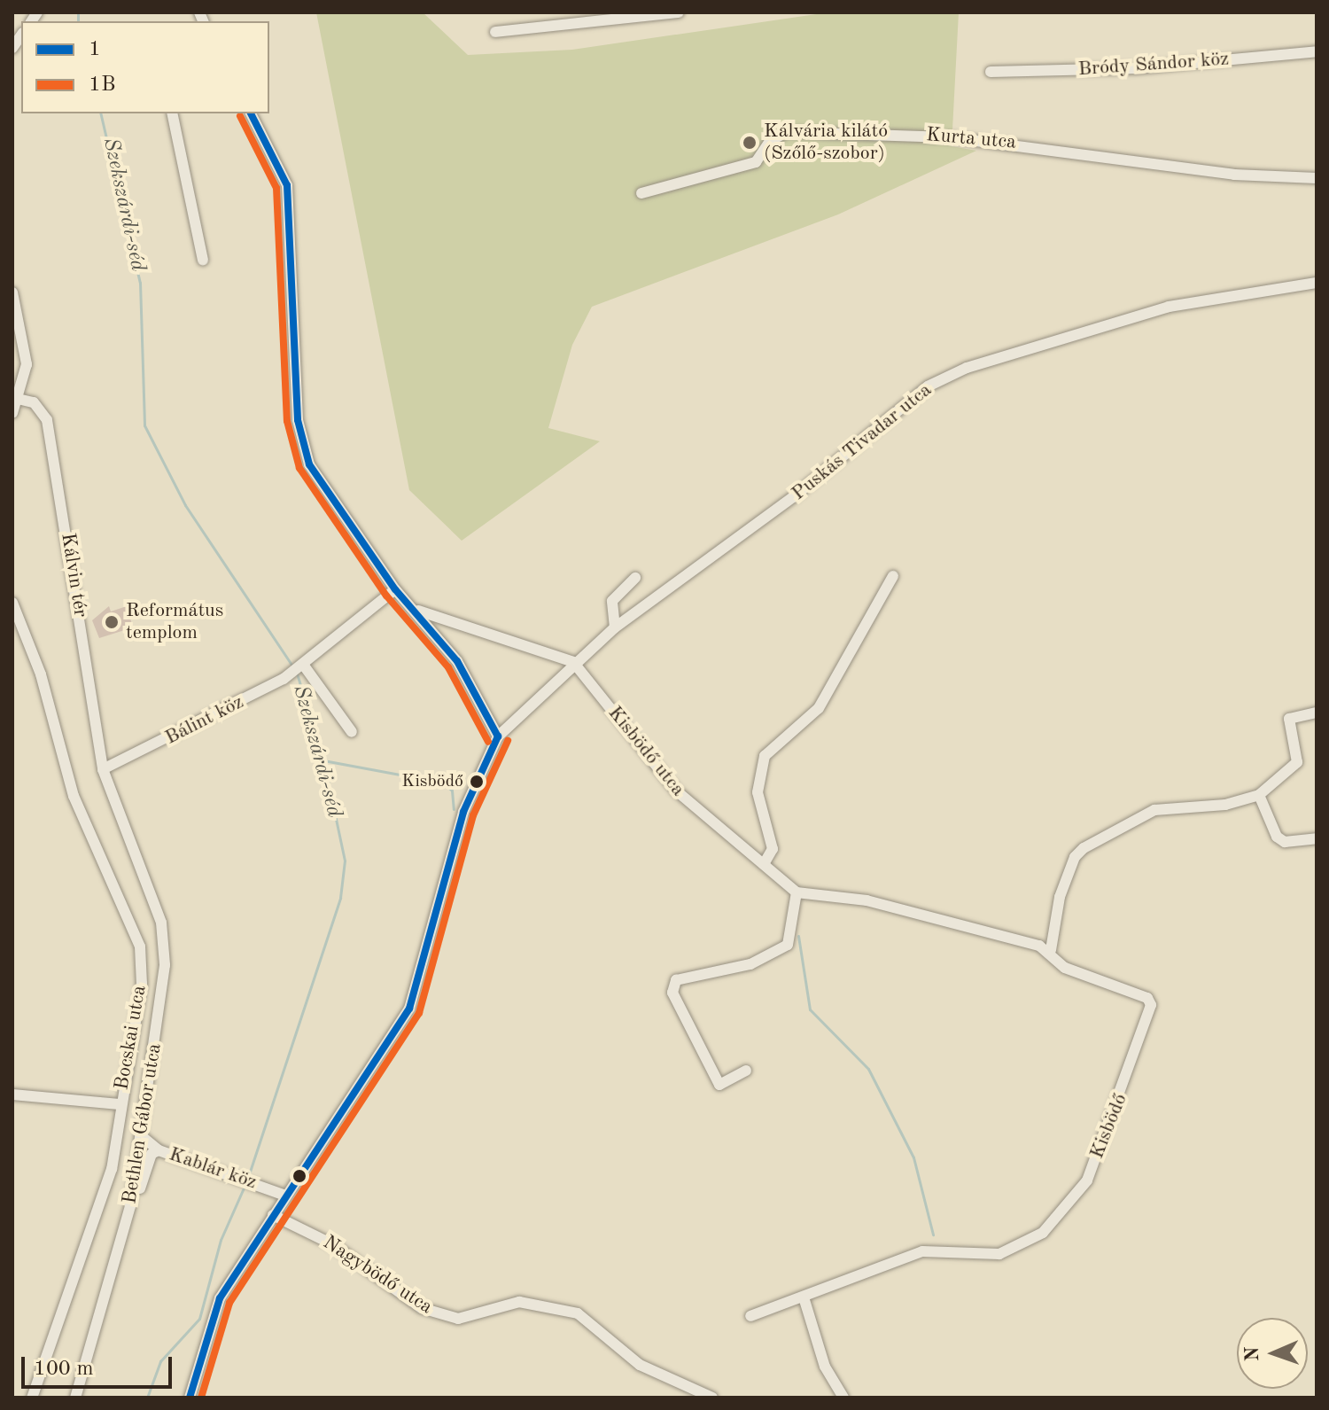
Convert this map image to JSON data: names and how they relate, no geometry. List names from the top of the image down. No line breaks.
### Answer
{"streets":{"street":["Bródy Sándor köz","Kurta utca","Puskás Tivadar utca","Kálvin tér","Bálint köz","Kisbödő utca","Bocskai utca","Bethlen Gábor utca","Kisbödő","Kablár köz","Nagybödő utca"]},"crossings":[["Puskás Tivadar utca","Kisbödő utca"],["Kálvin tér","Bálint köz"],["Kálvin tér","Bethlen Gábor utca"],["Bálint köz","Bethlen Gábor utca"],["Kisbödő utca","Kisbödő"],["Bethlen Gábor utca","Kablár köz"]],"water":["Szekszárdi-séd"],"places":["Kálvária kilátó (Szőlő-szobor)","Református templom","Kisbödő"],"lines":["transit line 1","transit line 1B"],"legend":["1","1B"],"scale_bar":"100 m","north":"left"}
